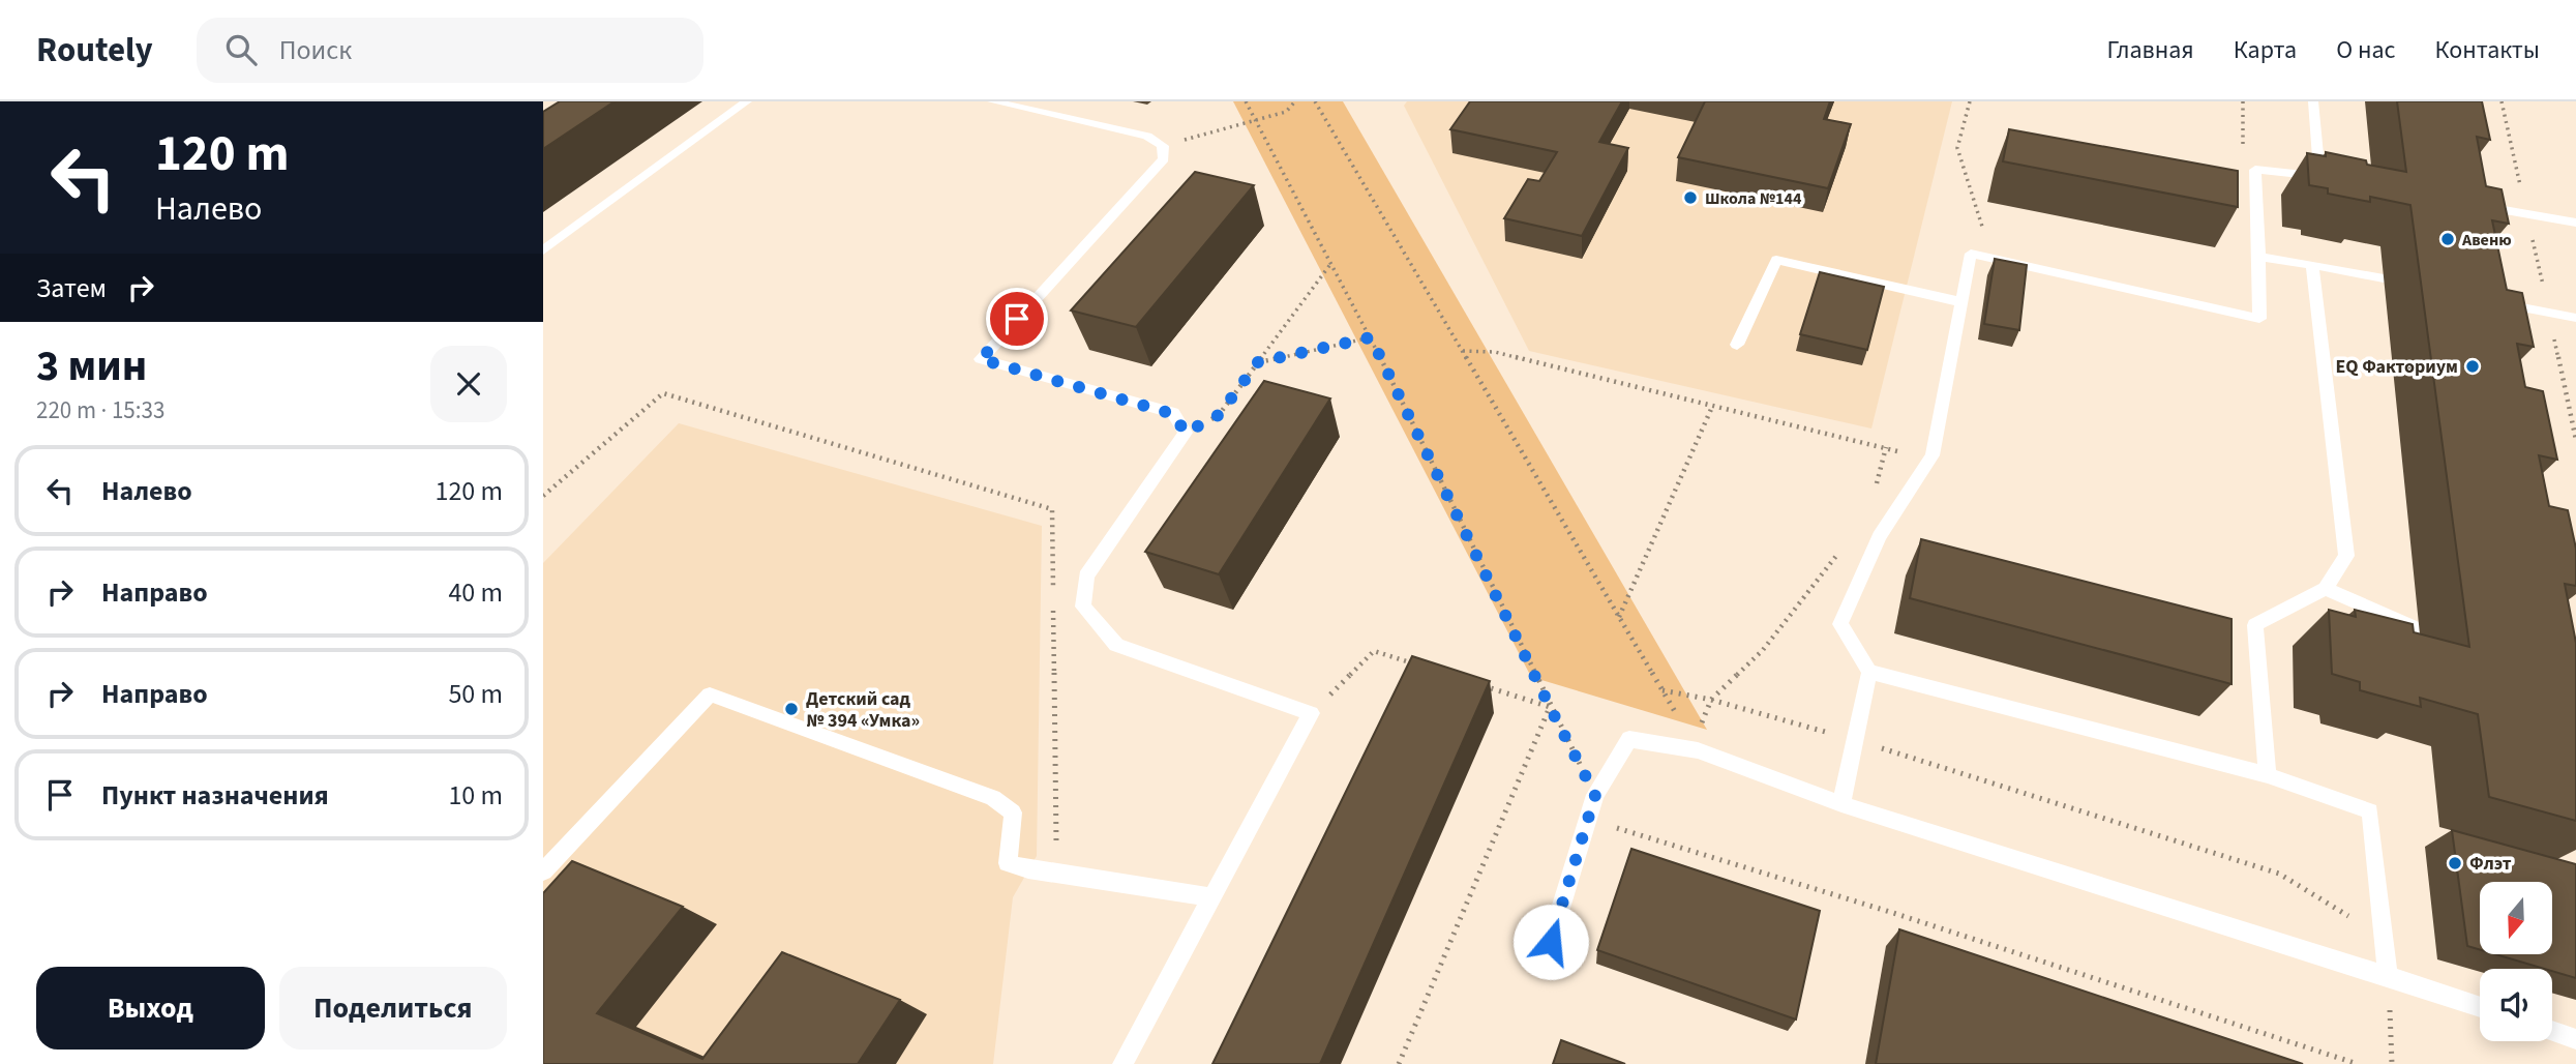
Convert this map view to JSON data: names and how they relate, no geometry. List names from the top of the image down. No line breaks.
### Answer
{"places":["Школа №144","Авеню","EQ Факториум","Детский сад № 394 «Умка»","Флэт"],"north":"bottom","page":{"header":"Routely","search":"Поиск","nav":["Главная","Карта","О нас","Контакты"],"turn":["120 m","Налево"],"then":"Затем","heading":["3 мин","220 m · 15:33"],"list":[{"name":"Налево","value":"120 m"},{"name":"Направо","value":"40 m"},{"name":"Направо","value":"50 m"},{"name":"Пункт назначения","value":"10 m"}],"buttons":["Выход","Поделиться"]}}
